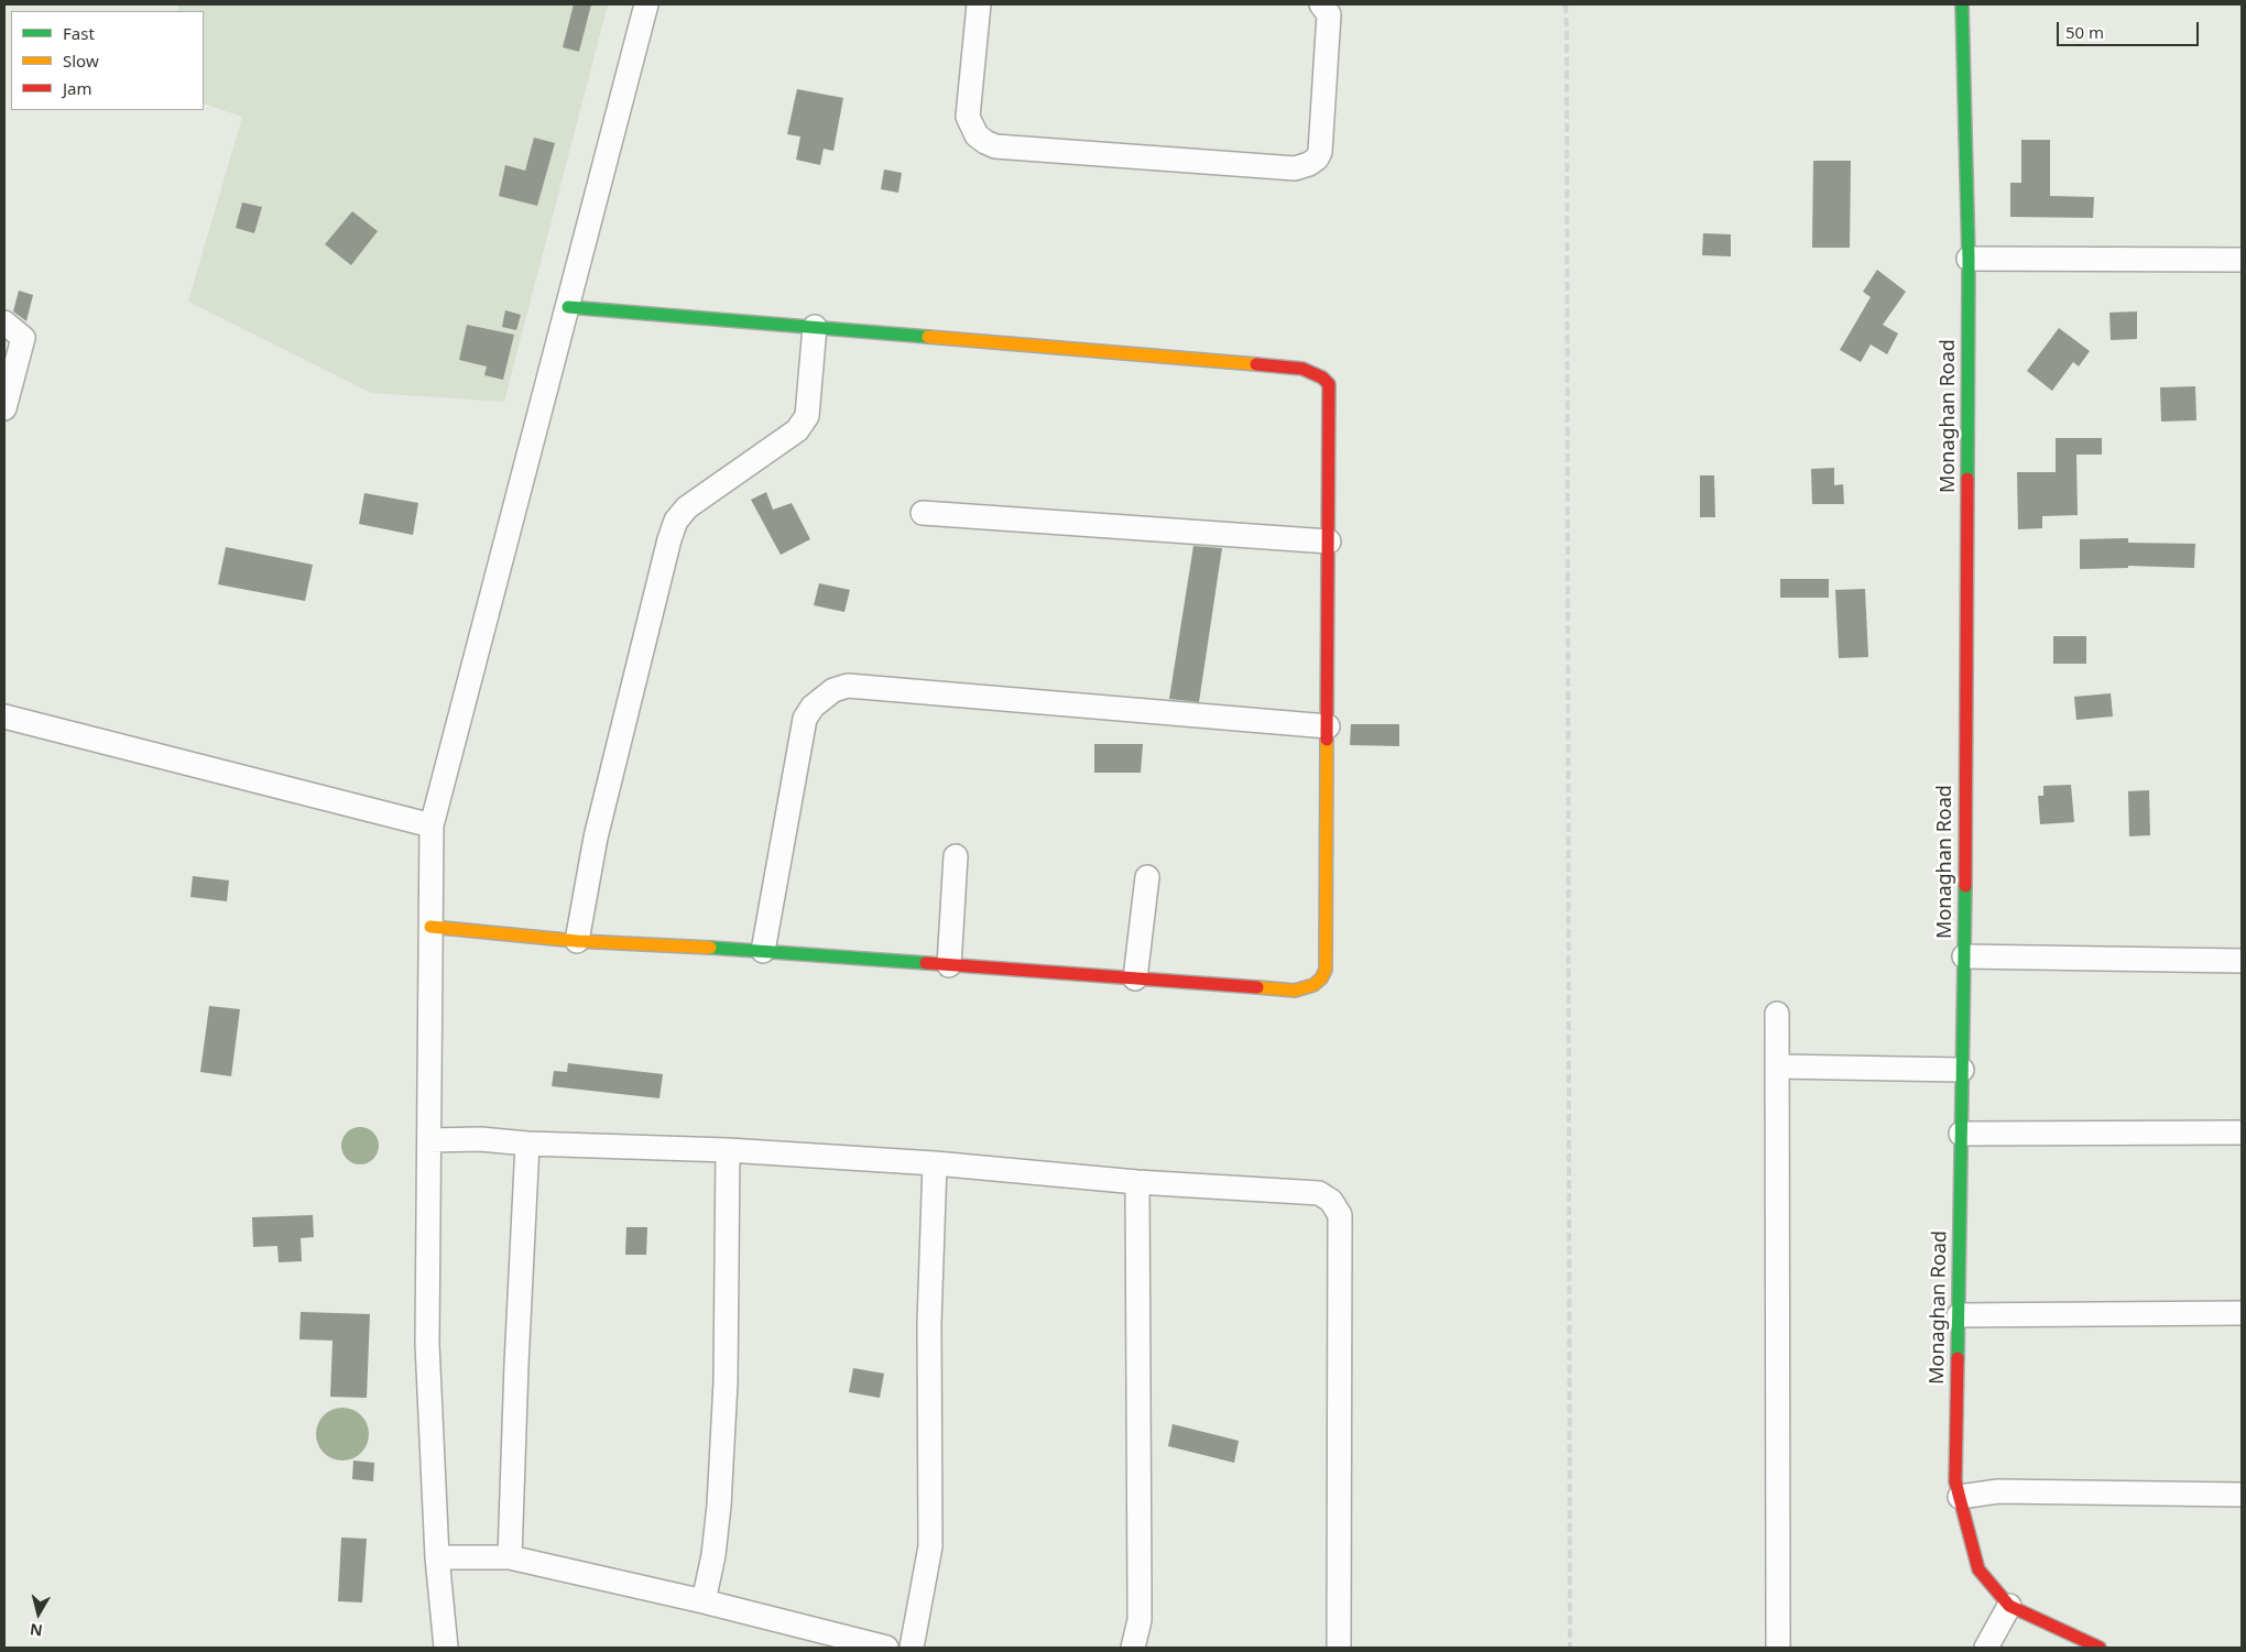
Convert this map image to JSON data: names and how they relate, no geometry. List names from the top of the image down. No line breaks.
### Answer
{"streets":{"street":["Monaghan Road"]},"legend":["Fast","Slow","Jam"],"scale_bar":"50 m","north":"bottom"}
